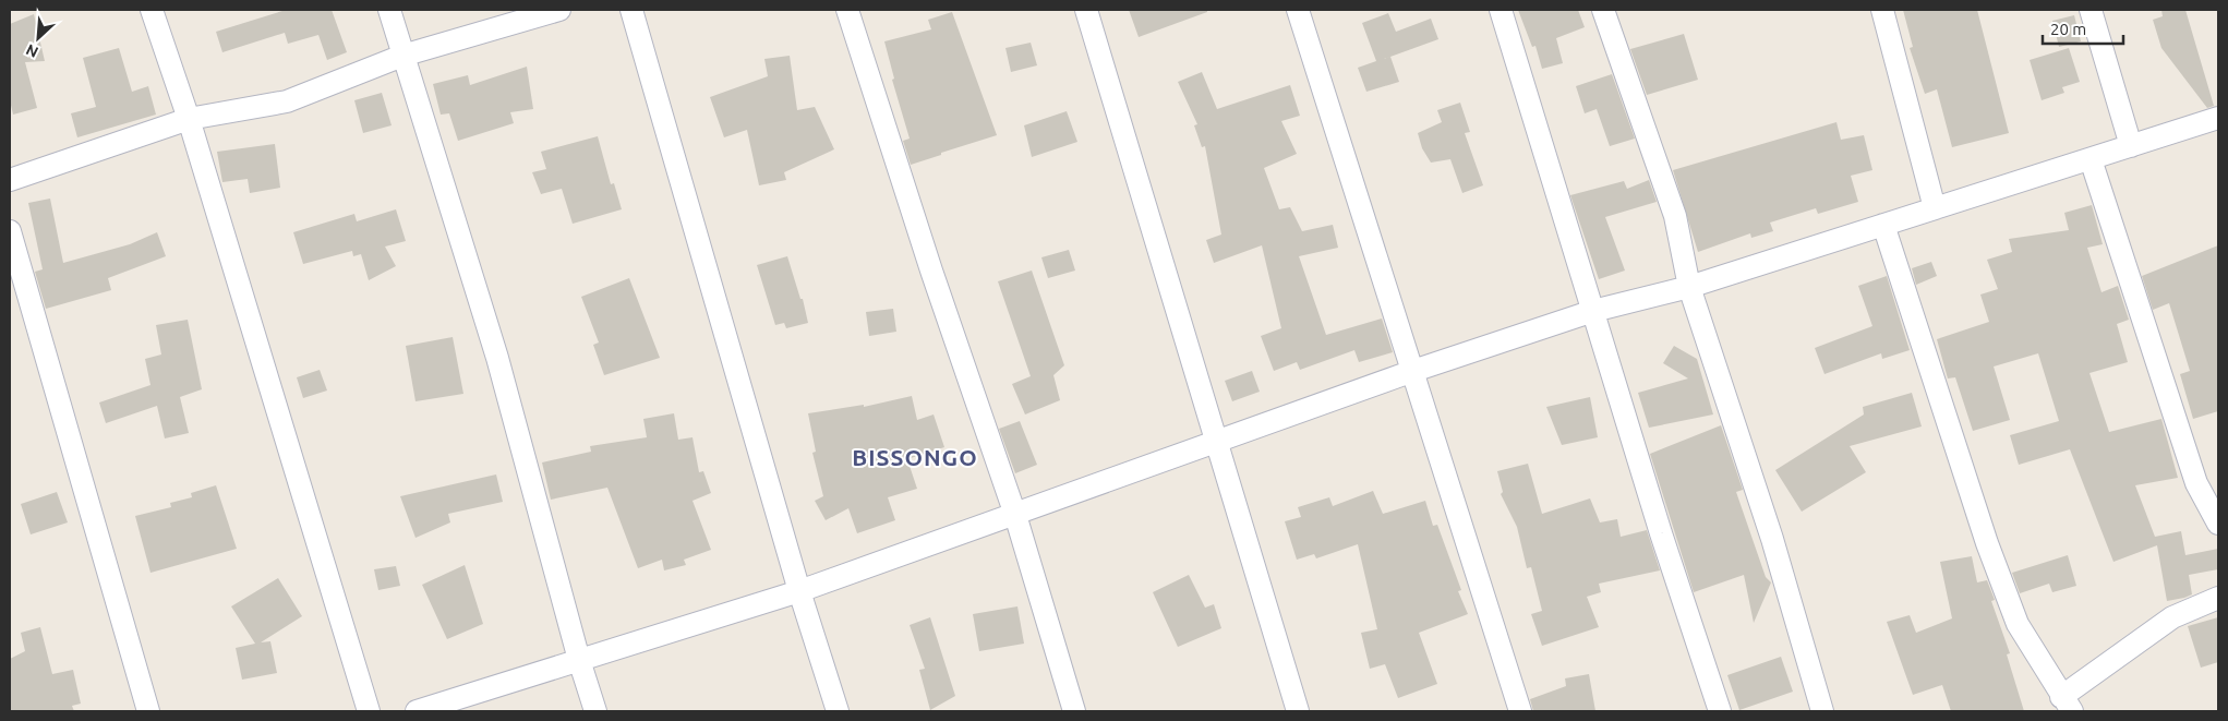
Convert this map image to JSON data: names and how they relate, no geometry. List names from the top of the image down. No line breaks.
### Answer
{"districts":["BISSONGO"],"scale_bar":"20 m","north":"bottom left"}
